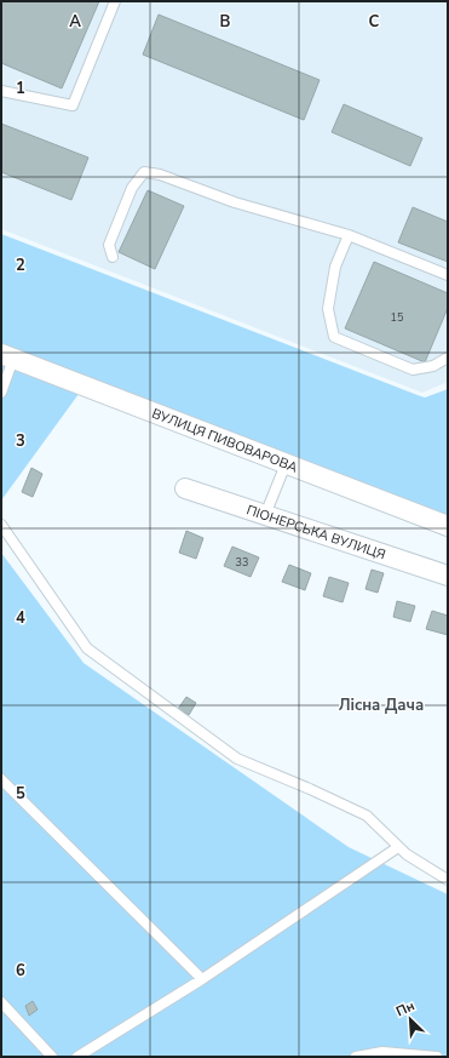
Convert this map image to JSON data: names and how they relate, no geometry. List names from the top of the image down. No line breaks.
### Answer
{"streets":{"street":["ВУЛИЦЯ ПИВОВАРОВА","ПІОНЕРСЬКА ВУЛИЦЯ"]},"districts":["Лісна Дача"],"house_numbers":["15","33"],"north":"top left","grid":{"columns":["A","B","C"],"rows":["1","2","3","4","5","6"]}}
